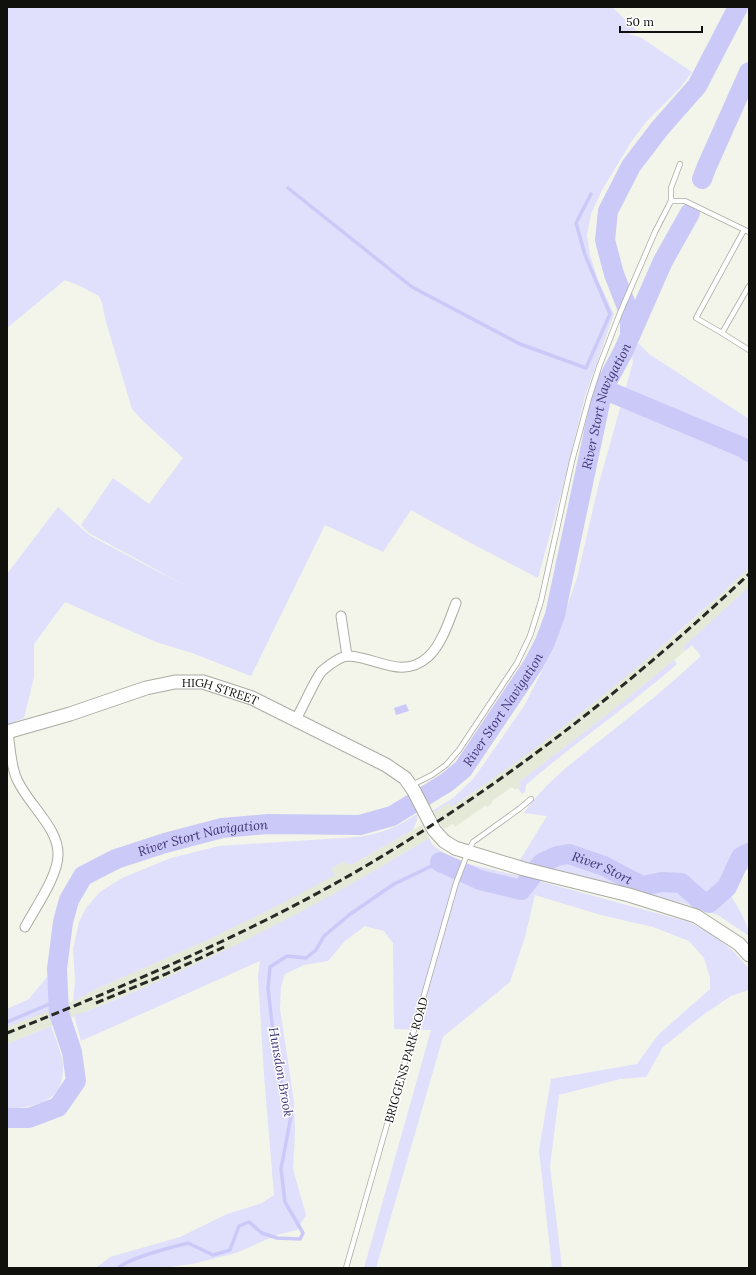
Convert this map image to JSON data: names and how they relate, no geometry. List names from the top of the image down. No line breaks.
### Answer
{"streets":{"main road":["HIGH STREET"],"lane":["BRIGGENS PARK ROAD"]},"water":["River Stort Navigation","River Stort","Hunsdon Brook"],"scale_bar":"50 m"}
